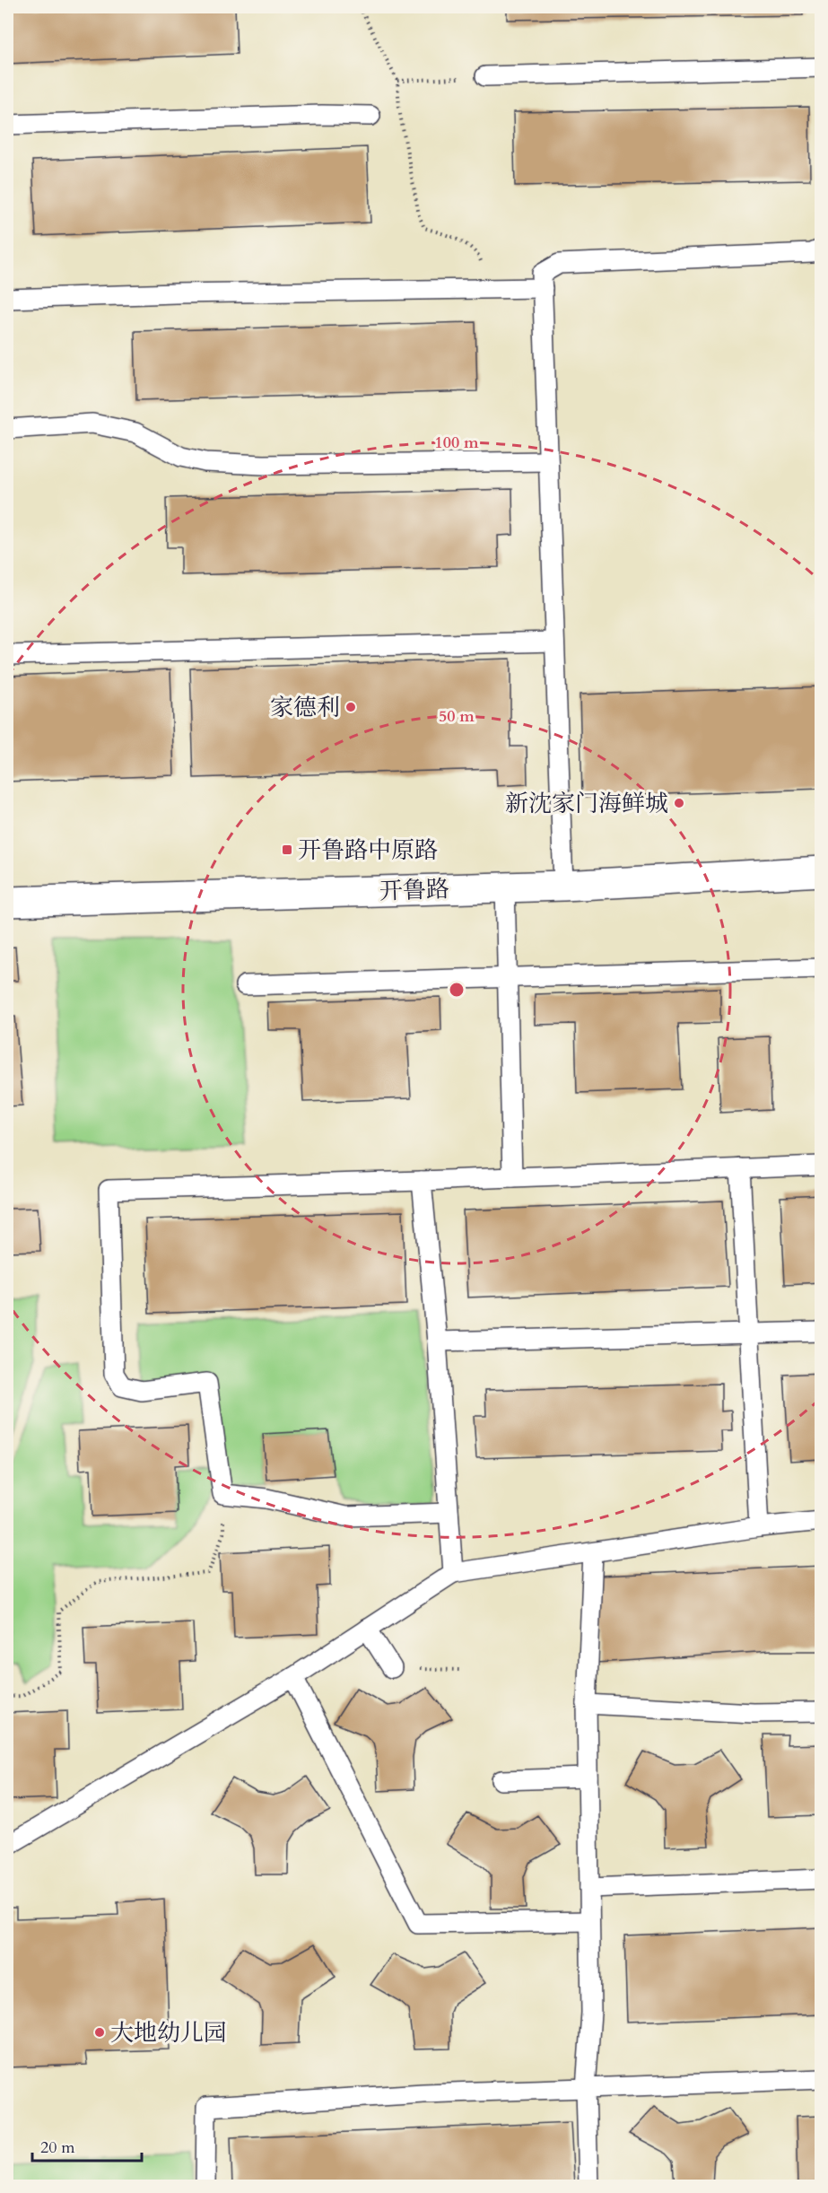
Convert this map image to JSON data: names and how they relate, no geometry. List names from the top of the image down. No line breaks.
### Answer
{"streets":{"street":["开鲁路"]},"places":{"other":["家德利","新沈家门海鲜城","大地幼儿园"],"transit":["开鲁路中原路"]},"scale_bar":"20 m","rings":["100 m","50 m"]}
